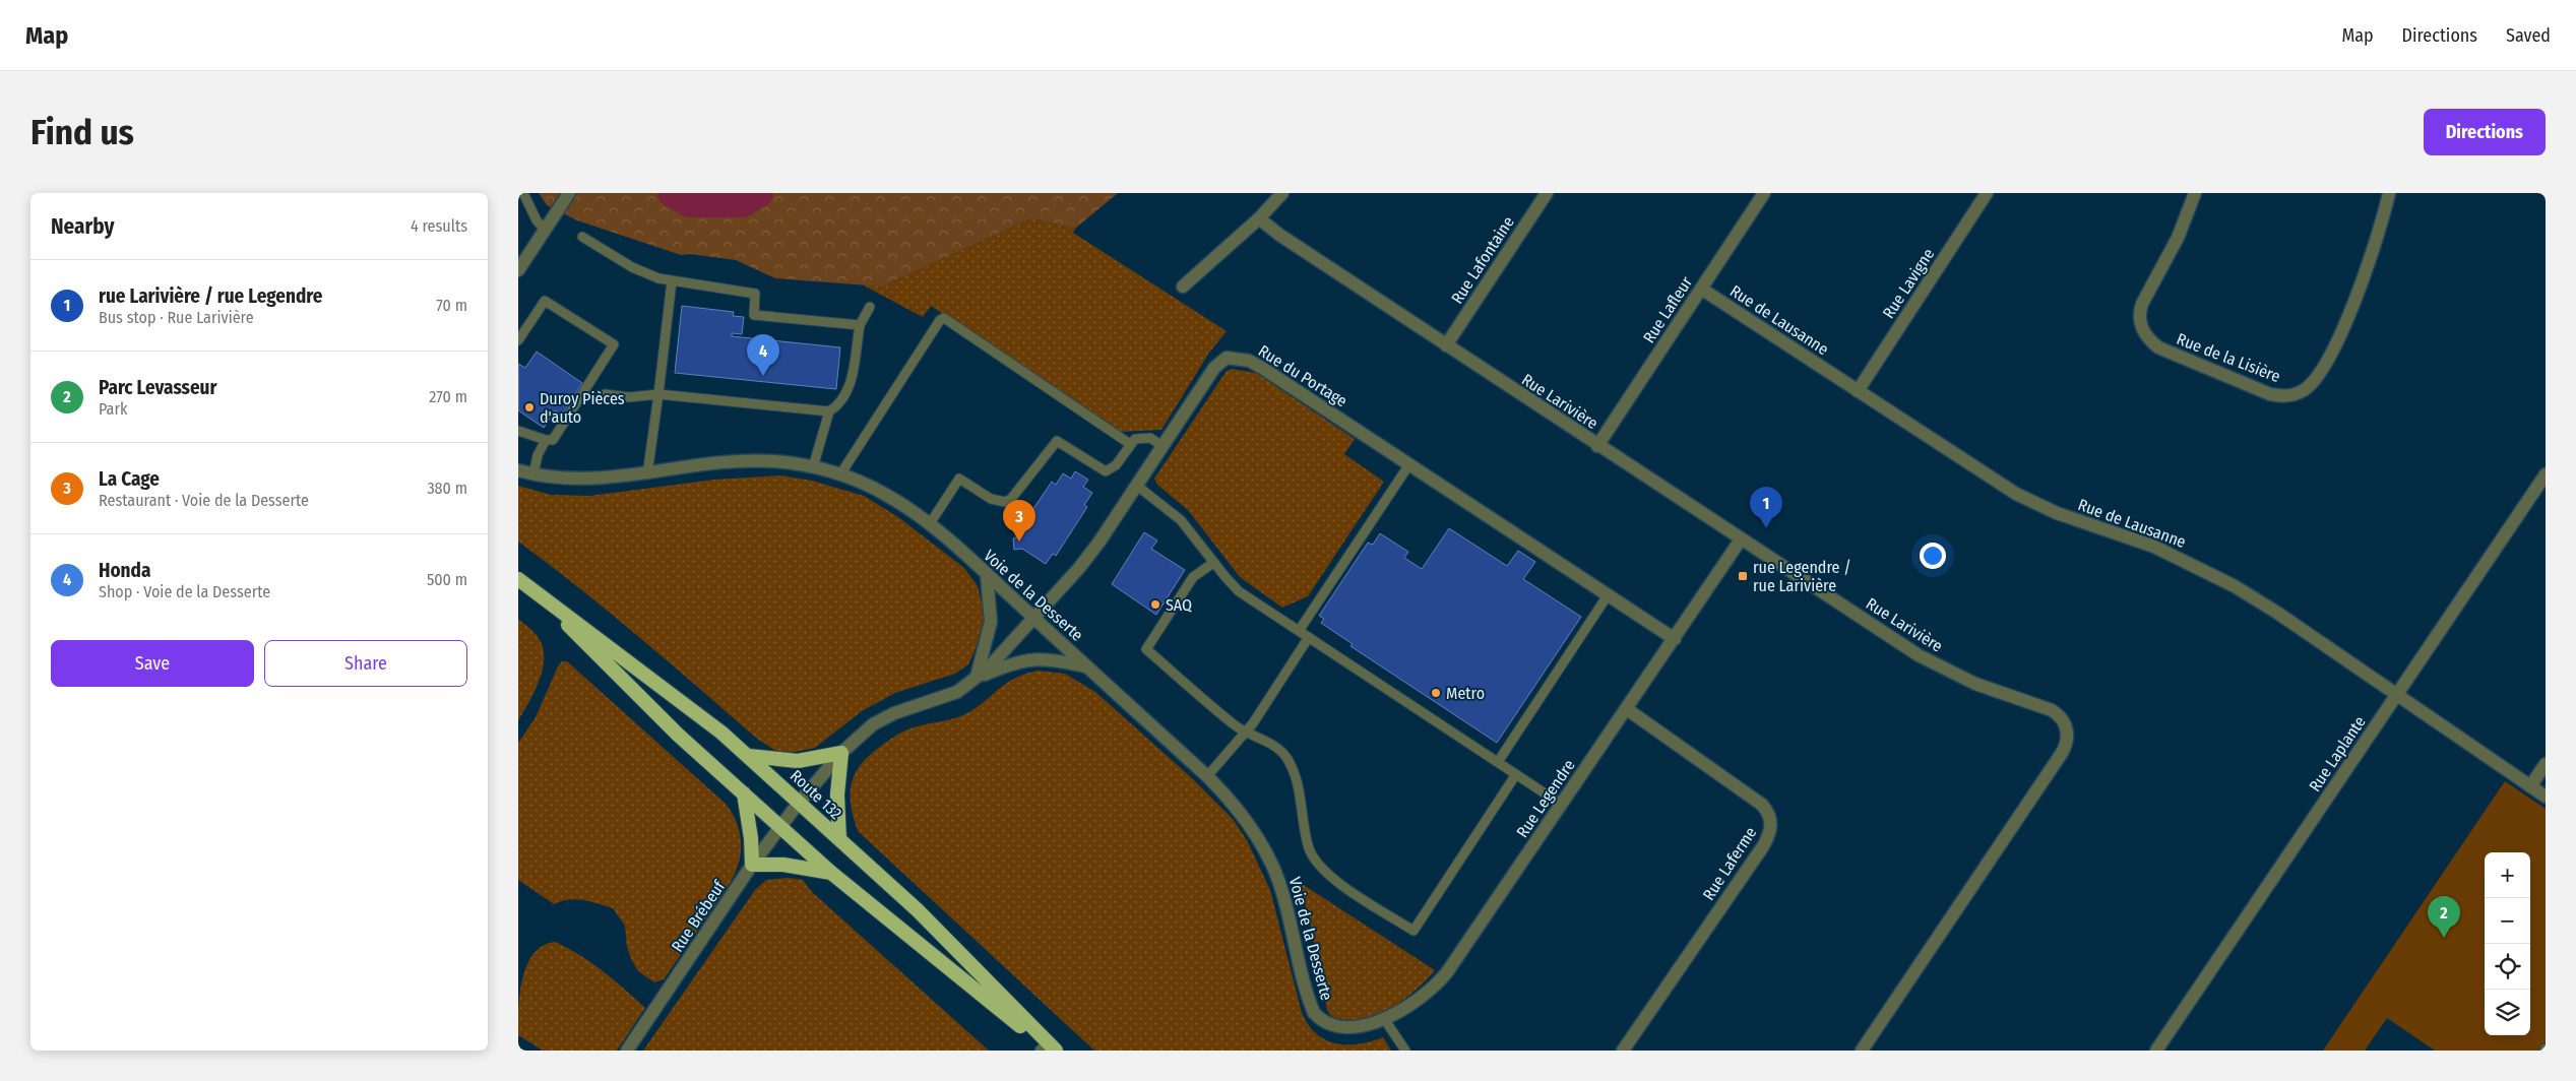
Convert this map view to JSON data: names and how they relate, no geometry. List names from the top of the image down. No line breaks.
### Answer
{"streets":{"highway":["Route 132"],"street":["Rue Lafontaine","Rue Lavigne","Rue Lafleur","Rue de Lausanne","Rue de la Lisière","Rue du Portage","Rue Larivière","Voie de la Desserte","Rue Laplante","Rue Legendre","Rue Laferme","Rue Brébeuf"]},"crossings":[["Rue Lafontaine","Rue Larivière"],["Rue Lavigne","Rue de Lausanne"],["Rue Lafleur","Rue de Lausanne"],["Rue Lafleur","Rue Larivière"],["Rue de Lausanne","Rue Laplante"],["Rue du Portage","Voie de la Desserte"],["Rue du Portage","Route 132"],["Rue du Portage","Rue Legendre"],["Rue du Portage","Rue Brébeuf"],["Rue Larivière","Rue Legendre"],["Voie de la Desserte","Rue Legendre"],["Route 132","Rue Brébeuf"],["Rue Legendre","Rue Laferme"]],"places":{"other":["Duroy Pièces d'auto","SAQ","Metro"],"transit":["rue Legendre / rue Larivière"]},"page":{"header":"Map","nav":["Map","Directions","Saved"],"buttons":["Directions",["Save","Share"]],"title":"Find us","heading":["Nearby","4 results"],"list":[{"mark":"1","name":"rue Larivière / rue Legendre","note":"Bus stop · Rue Larivière","value":"70 m"},{"mark":"2","name":"Parc Levasseur","note":"Park","value":"270 m"},{"mark":"3","name":"La Cage","note":"Restaurant · Voie de la Desserte","value":"380 m"},{"mark":"4","name":"Honda","note":"Shop · Voie de la Desserte","value":"500 m"}],"pins":["4","1","3","2"],"map_buttons":["+","−"]}}
